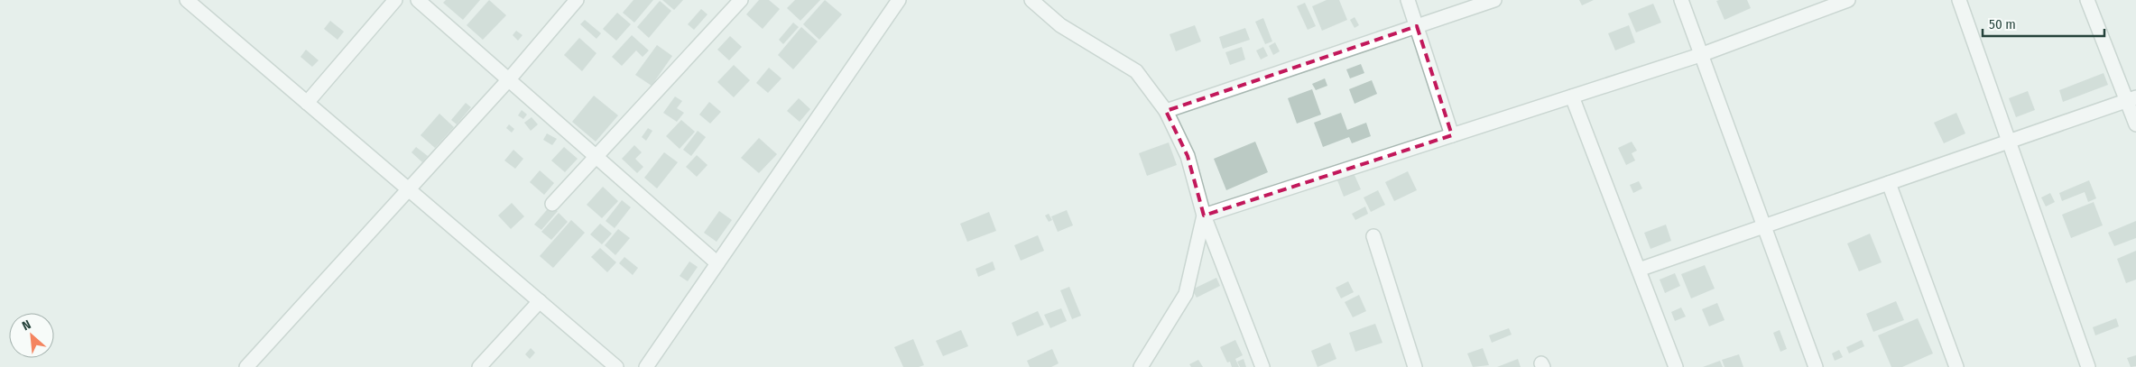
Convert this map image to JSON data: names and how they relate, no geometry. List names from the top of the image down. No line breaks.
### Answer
{"scale_bar":"50 m","north":"top left"}
